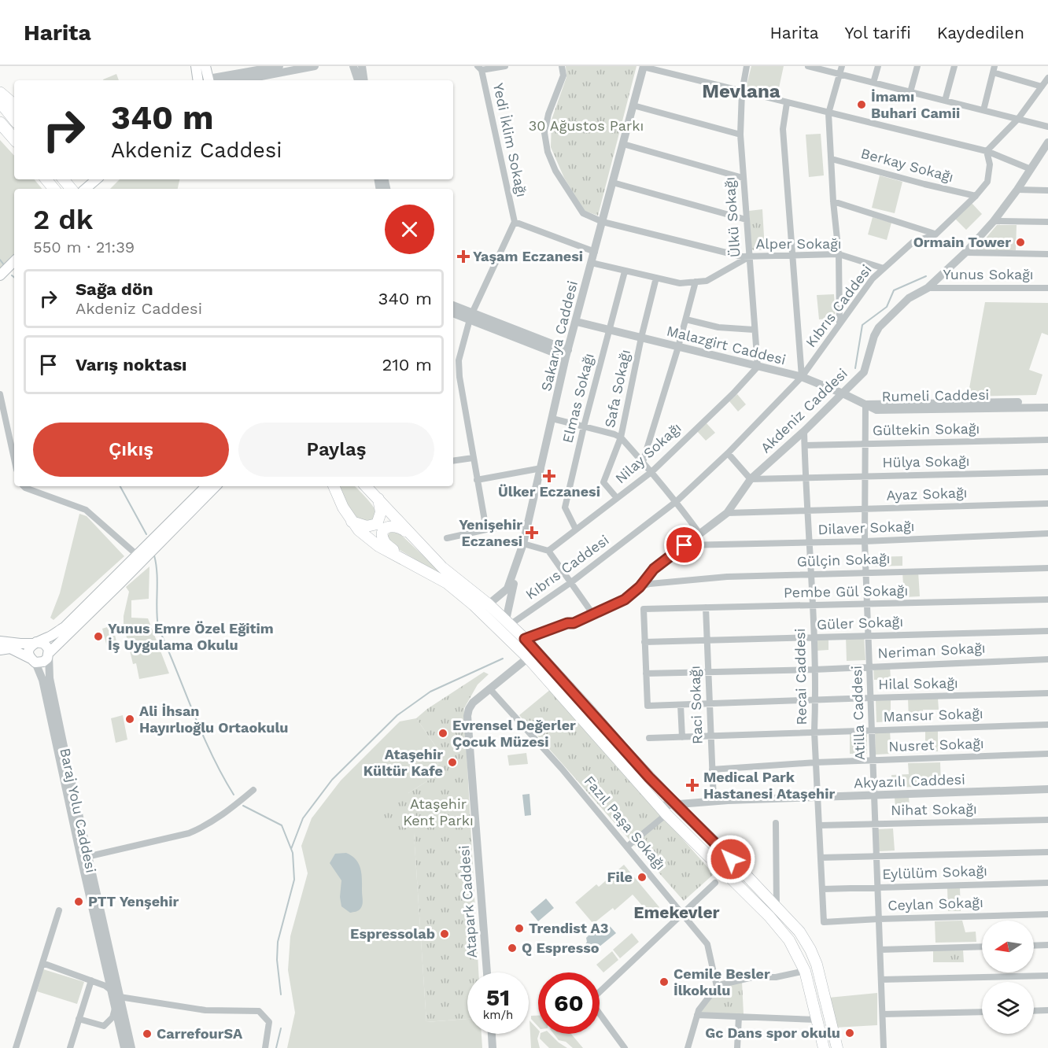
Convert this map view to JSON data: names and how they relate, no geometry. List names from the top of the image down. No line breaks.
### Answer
{"streets":{"street":["Yedi İklim Sokağı","Berkay Sokağı","Ülkü Sokağı","Alper Sokağı","Yunus Sokağı","Kıbrıs Caddesi","Sakarya Caddesi","Malazgirt Caddesi","Safa Sokağı","Rumeli Caddesi","Elmas Sokağı","Akdeniz Caddesi","Gültekin Sokağı","Nilay Sokağı","Hülya Sokağı","Ayaz Sokağı","Dilaver Sokağı","Gülçin Sokağı","Pembe Gül Sokağı","Güler Sokağı","Neriman Sokağı","Recai Caddesi","Hilal Sokağı","Raci Sokağı","Atilla Caddesi","Mansur Sokağı","Nusret Sokağı","Akyazılı Caddesi","Nihat Sokağı","Baraj Yolu Caddesi","Fazıl Paşa Sokağı","Eylülüm Sokağı","Atapark Caddesi","Ceylan Sokağı"]},"crossings":[["Berkay Sokağı","Kıbrıs Caddesi"],["Ülkü Sokağı","Alper Sokağı"],["Ülkü Sokağı","Malazgirt Caddesi"],["Ülkü Sokağı","Nilay Sokağı"],["Alper Sokağı","Kıbrıs Caddesi"],["Alper Sokağı","Sakarya Caddesi"],["Yunus Sokağı","Akdeniz Caddesi"],["Kıbrıs Caddesi","Malazgirt Caddesi"],["Sakarya Caddesi","Malazgirt Caddesi"],["Malazgirt Caddesi","Safa Sokağı"],["Malazgirt Caddesi","Rumeli Caddesi"],["Malazgirt Caddesi","Elmas Sokağı"],["Malazgirt Caddesi","Akdeniz Caddesi"],["Malazgirt Caddesi","Nilay Sokağı"],["Malazgirt Caddesi","Atilla Caddesi"],["Safa Sokağı","Nilay Sokağı"],["Rumeli Caddesi","Atilla Caddesi"],["Elmas Sokağı","Nilay Sokağı"],["Akdeniz Caddesi","Dilaver Sokağı"],["Akdeniz Caddesi","Gülçin Sokağı"],["Akdeniz Caddesi","Recai Caddesi"],["Gültekin Sokağı","Recai Caddesi"],["Gültekin Sokağı","Atilla Caddesi"],["Hülya Sokağı","Recai Caddesi"],["Hülya Sokağı","Atilla Caddesi"],["Ayaz Sokağı","Recai Caddesi"],["Ayaz Sokağı","Atilla Caddesi"],["Dilaver Sokağı","Recai Caddesi"],["Dilaver Sokağı","Atilla Caddesi"],["Gülçin Sokağı","Recai Caddesi"],["Gülçin Sokağı","Atilla Caddesi"],["Pembe Gül Sokağı","Güler Sokağı"],["Pembe Gül Sokağı","Recai Caddesi"],["Pembe Gül Sokağı","Raci Sokağı"],["Pembe Gül Sokağı","Atilla Caddesi"],["Güler Sokağı","Recai Caddesi"],["Güler Sokağı","Raci Sokağı"],["Güler Sokağı","Atilla Caddesi"],["Neriman Sokağı","Recai Caddesi"],["Neriman Sokağı","Hilal Sokağı"],["Neriman Sokağı","Raci Sokağı"],["Neriman Sokağı","Atilla Caddesi"],["Recai Caddesi","Hilal Sokağı"],["Recai Caddesi","Mansur Sokağı"],["Recai Caddesi","Nusret Sokağı"],["Recai Caddesi","Akyazılı Caddesi"],["Recai Caddesi","Nihat Sokağı"],["Recai Caddesi","Eylülüm Sokağı"],["Recai Caddesi","Ceylan Sokağı"],["Hilal Sokağı","Raci Sokağı"],["Hilal Sokağı","Atilla Caddesi"],["Raci Sokağı","Mansur Sokağı"],["Raci Sokağı","Nusret Sokağı"],["Raci Sokağı","Akyazılı Caddesi"],["Atilla Caddesi","Mansur Sokağı"],["Atilla Caddesi","Nusret Sokağı"],["Atilla Caddesi","Akyazılı Caddesi"],["Atilla Caddesi","Nihat Sokağı"],["Atilla Caddesi","Eylülüm Sokağı"],["Atilla Caddesi","Ceylan Sokağı"],["Fazıl Paşa Sokağı","Atapark Caddesi"]],"districts":["Mevlana","Emekevler"],"parks":["30 Ağustos Parkı","Ataşehir Kent Parkı"],"places":{"other":["İmamı Buhari Camii","Ormain Tower","Yunus Emre Özel Eğitim İş Uygulama Okulu","Ali İhsan Hayırlıoğlu Ortaokulu","Evrensel Değerler Çocuk Müzesi","Ataşehir Kültür Kafe","File","PTT Yenşehir","Trendist A3","Espressolab","Q Espresso","Cemile Besler İlkokulu","Gc Dans spor okulu","CarrefourSA"],"health":["Yaşam Eczanesi","Ülker Eczanesi","Yenişehir Eczanesi","Medical Park Hastanesi Ataşehir"]},"north":"left","page":{"header":"Harita","nav":["Harita","Yol tarifi","Kaydedilen"],"turn":["340 m","Akdeniz Caddesi"],"heading":["2 dk","550 m · 21:39"],"list":[{"name":"Sağa dön","note":"Akdeniz Caddesi","value":"340 m"},{"name":"Varış noktası","value":"210 m"}],"buttons":["Çıkış","Paylaş"],"speed":"51 km/h","limit":"60"}}
